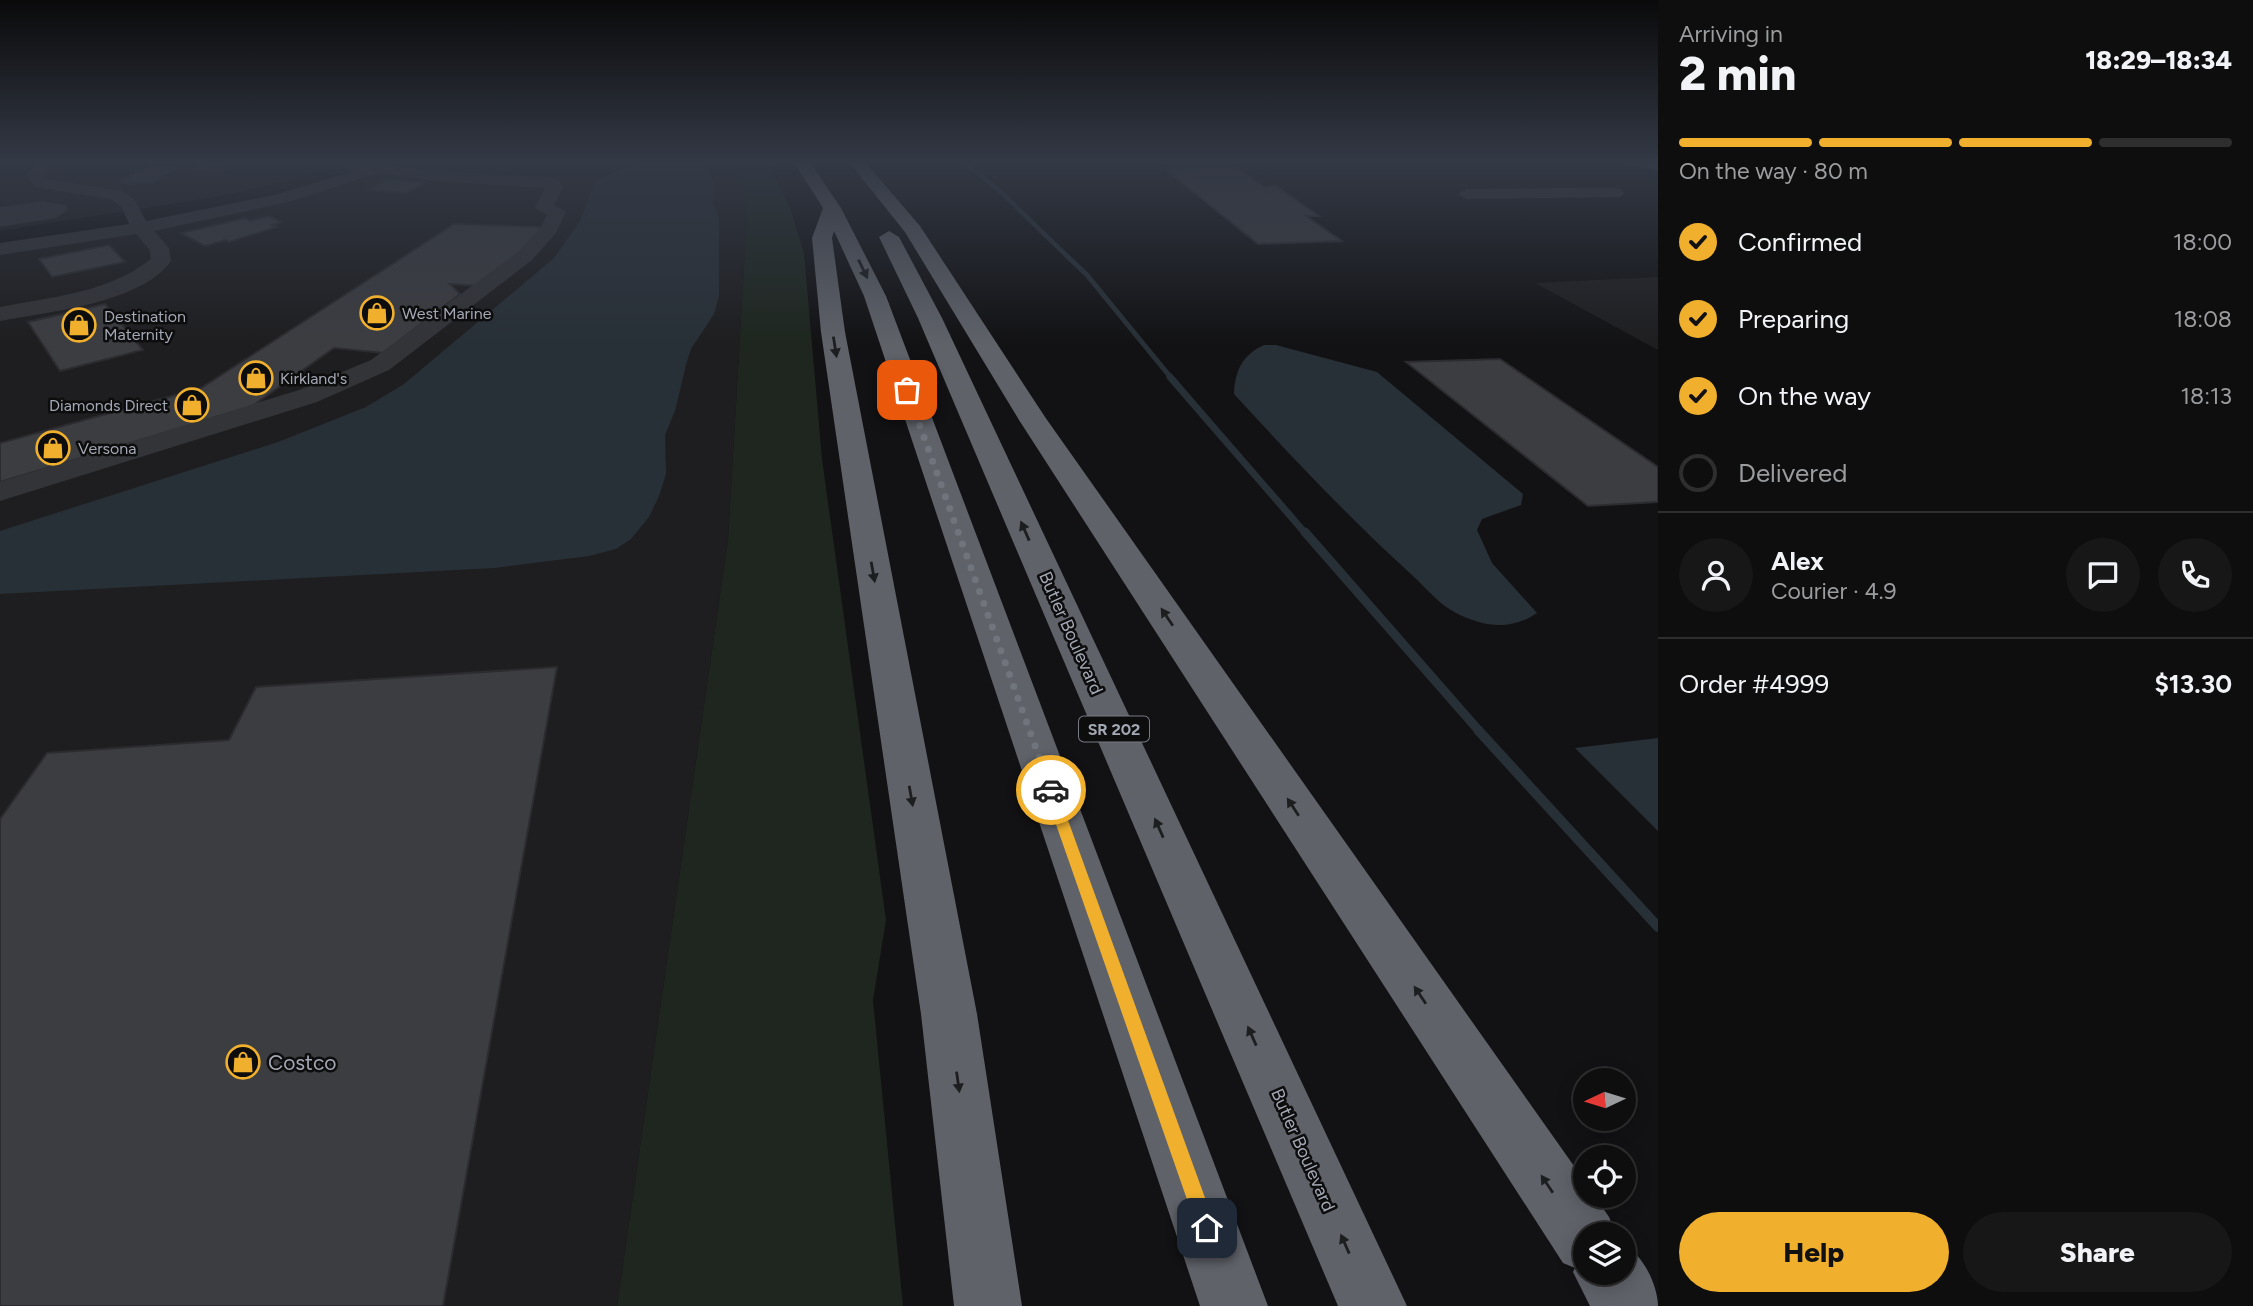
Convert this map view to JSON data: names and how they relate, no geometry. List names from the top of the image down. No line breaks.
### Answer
{"streets":{"highway":["Butler Boulevard","SR 202"]},"places":{"shop":["West Marine","Destination Maternity","Kirkland's","Diamonds Direct","Versona","Costco"]},"north":"left","page":{"heading":["2 min","Arriving in","18:29–18:34"],"panel":["Alex","Courier · 4.9","Order #4999","$13.30"],"bar":"On the way · 80 m","list":[["Confirmed","18:00"],["Preparing","18:08"],["On the way","18:13"],"Delivered"],"buttons":["Help","Share"]}}
